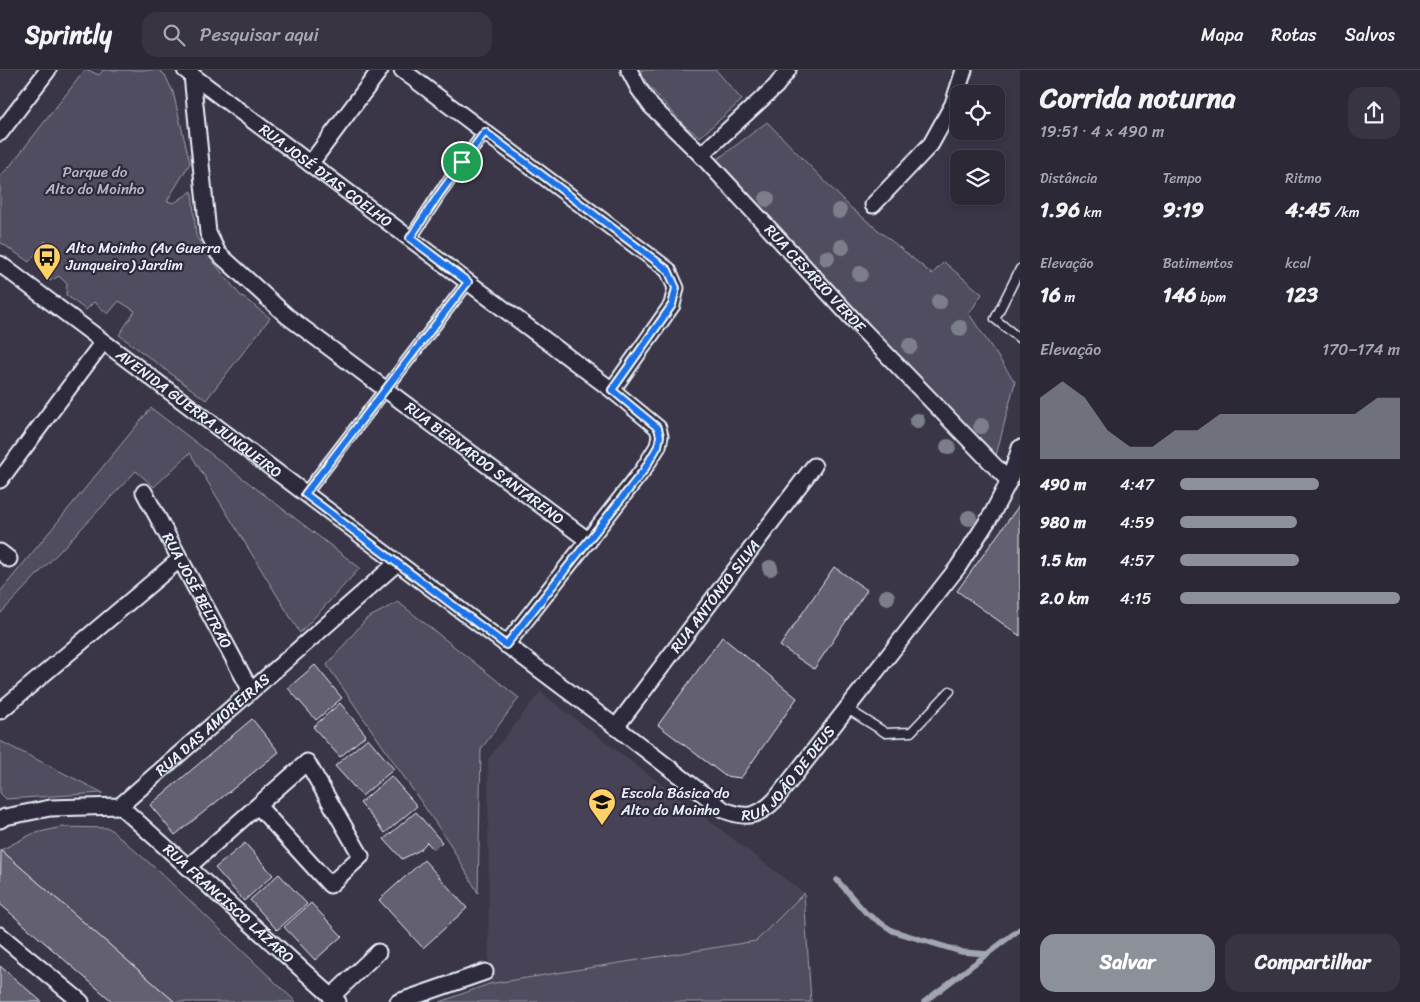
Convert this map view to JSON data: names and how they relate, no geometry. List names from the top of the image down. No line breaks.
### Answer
{"streets":{"street":["RUA JOSÉ DIAS COELHO","RUA CESÁRIO VERDE","AVENIDA GUERRA JUNQUEIRO","RUA BERNARDO SANTARENO","RUA JOSÉ BELTRÃO","RUA ANTÓNIO SILVA","RUA DAS AMOREIRAS","RUA JOÃO DE DEUS","RUA FRANCISCO LÁZARO"]},"crossings":[["RUA JOSÉ DIAS COELHO","RUA BERNARDO SANTARENO"],["RUA JOSÉ DIAS COELHO","RUA JOÃO DE DEUS"],["RUA CESÁRIO VERDE","RUA JOÃO DE DEUS"],["AVENIDA GUERRA JUNQUEIRO","RUA DAS AMOREIRAS"],["AVENIDA GUERRA JUNQUEIRO","RUA JOÃO DE DEUS"],["RUA JOSÉ BELTRÃO","RUA DAS AMOREIRAS"],["RUA ANTÓNIO SILVA","RUA JOÃO DE DEUS"],["RUA DAS AMOREIRAS","RUA JOÃO DE DEUS"],["RUA DAS AMOREIRAS","RUA FRANCISCO LÁZARO"]],"parks":["Parque do Alto do Moinho"],"places":{"bus stop":["Alto Moinho (Av Guerra Junqueiro) Jardim"],"school or university":["Escola Básica do Alto do Moinho"]},"page":{"header":"Sprintly","search":"Pesquisar aqui","nav":["Mapa","Rotas","Salvos"],"heading":["Corrida noturna","19:51 · 4 × 490 m"],"stats":[["Distância","1.96 km"],["Tempo","9:19"],["Ritmo","4:45 /km"],["Elevação","16 m"],["Batimentos","146 bpm"],["kcal","123"]],"chart":["Elevação","170–174 m"],"list":[{"name":"490 m","note":"4:47"},{"name":"980 m","note":"4:59"},{"name":"1.5 km","note":"4:57"},{"name":"2.0 km","note":"4:15"}],"buttons":["Salvar","Compartilhar"]}}
